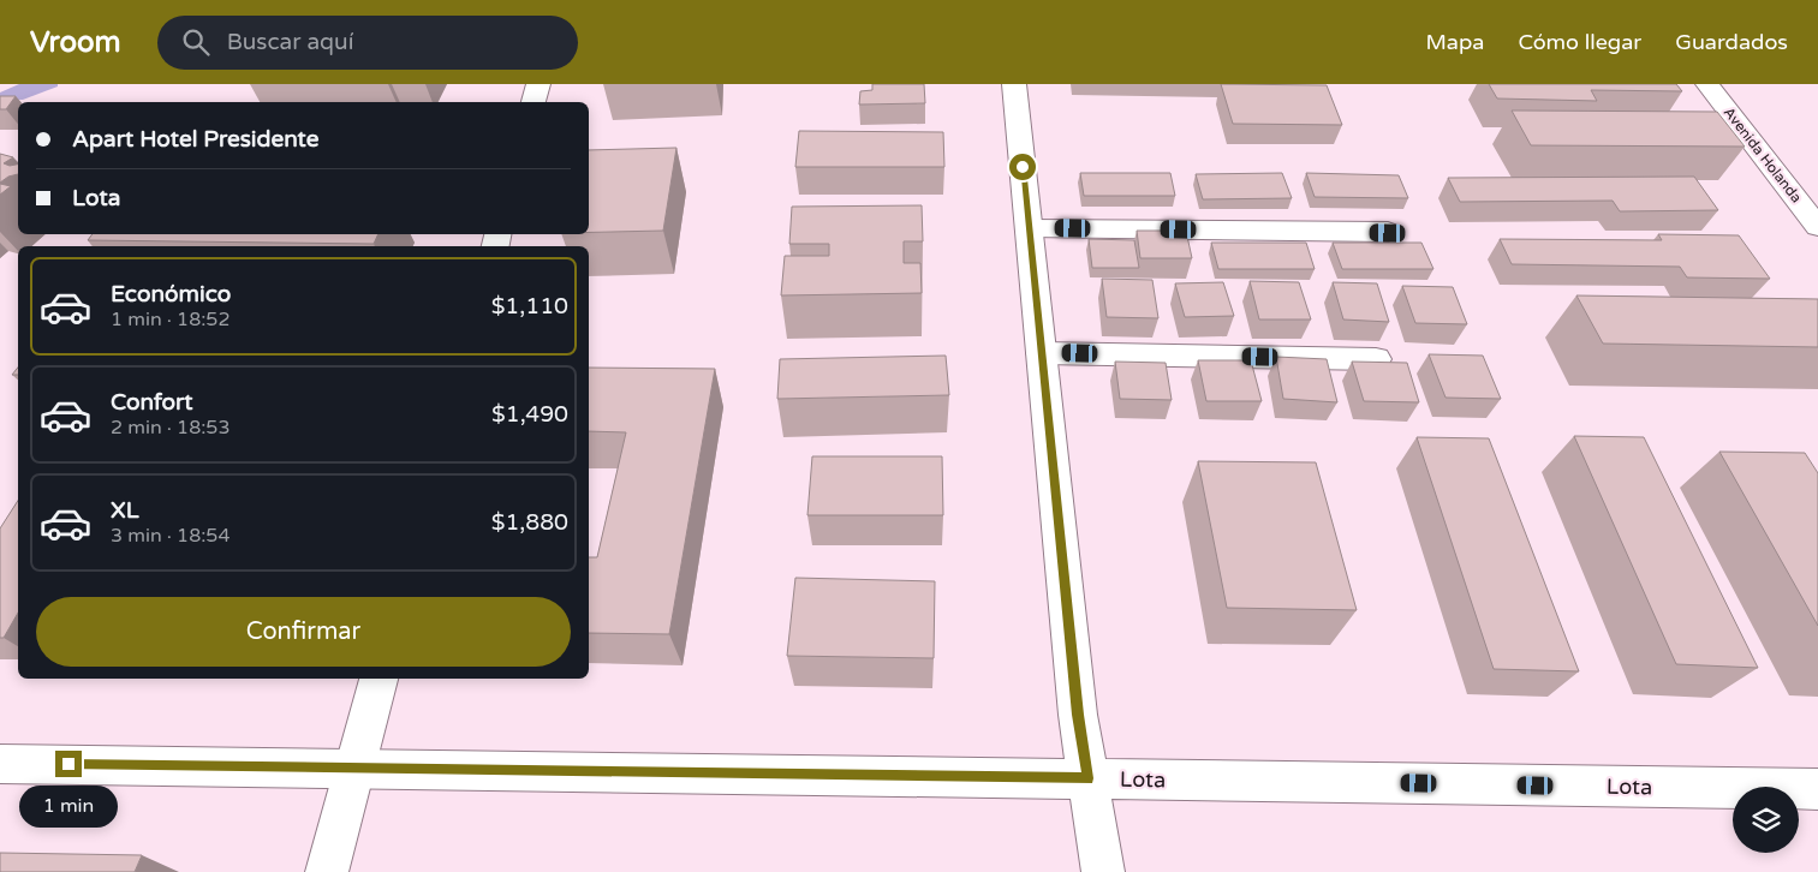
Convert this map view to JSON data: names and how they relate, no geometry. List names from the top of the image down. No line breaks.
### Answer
{"streets":{"street":["Avenida Holanda","Lota"]},"page":{"header":"Vroom","search":"Buscar aquí","nav":["Mapa","Cómo llegar","Guardados"],"banner":["Apart Hotel Presidente","Lota"],"list":[{"name":"Económico","note":"1 min · 18:52","value":"$1,110"},{"name":"Confort","note":"2 min · 18:53","value":"$1,490"},{"name":"XL","note":"3 min · 18:54","value":"$1,880"}],"buttons":"Confirmar","bubble":"1 min"}}
